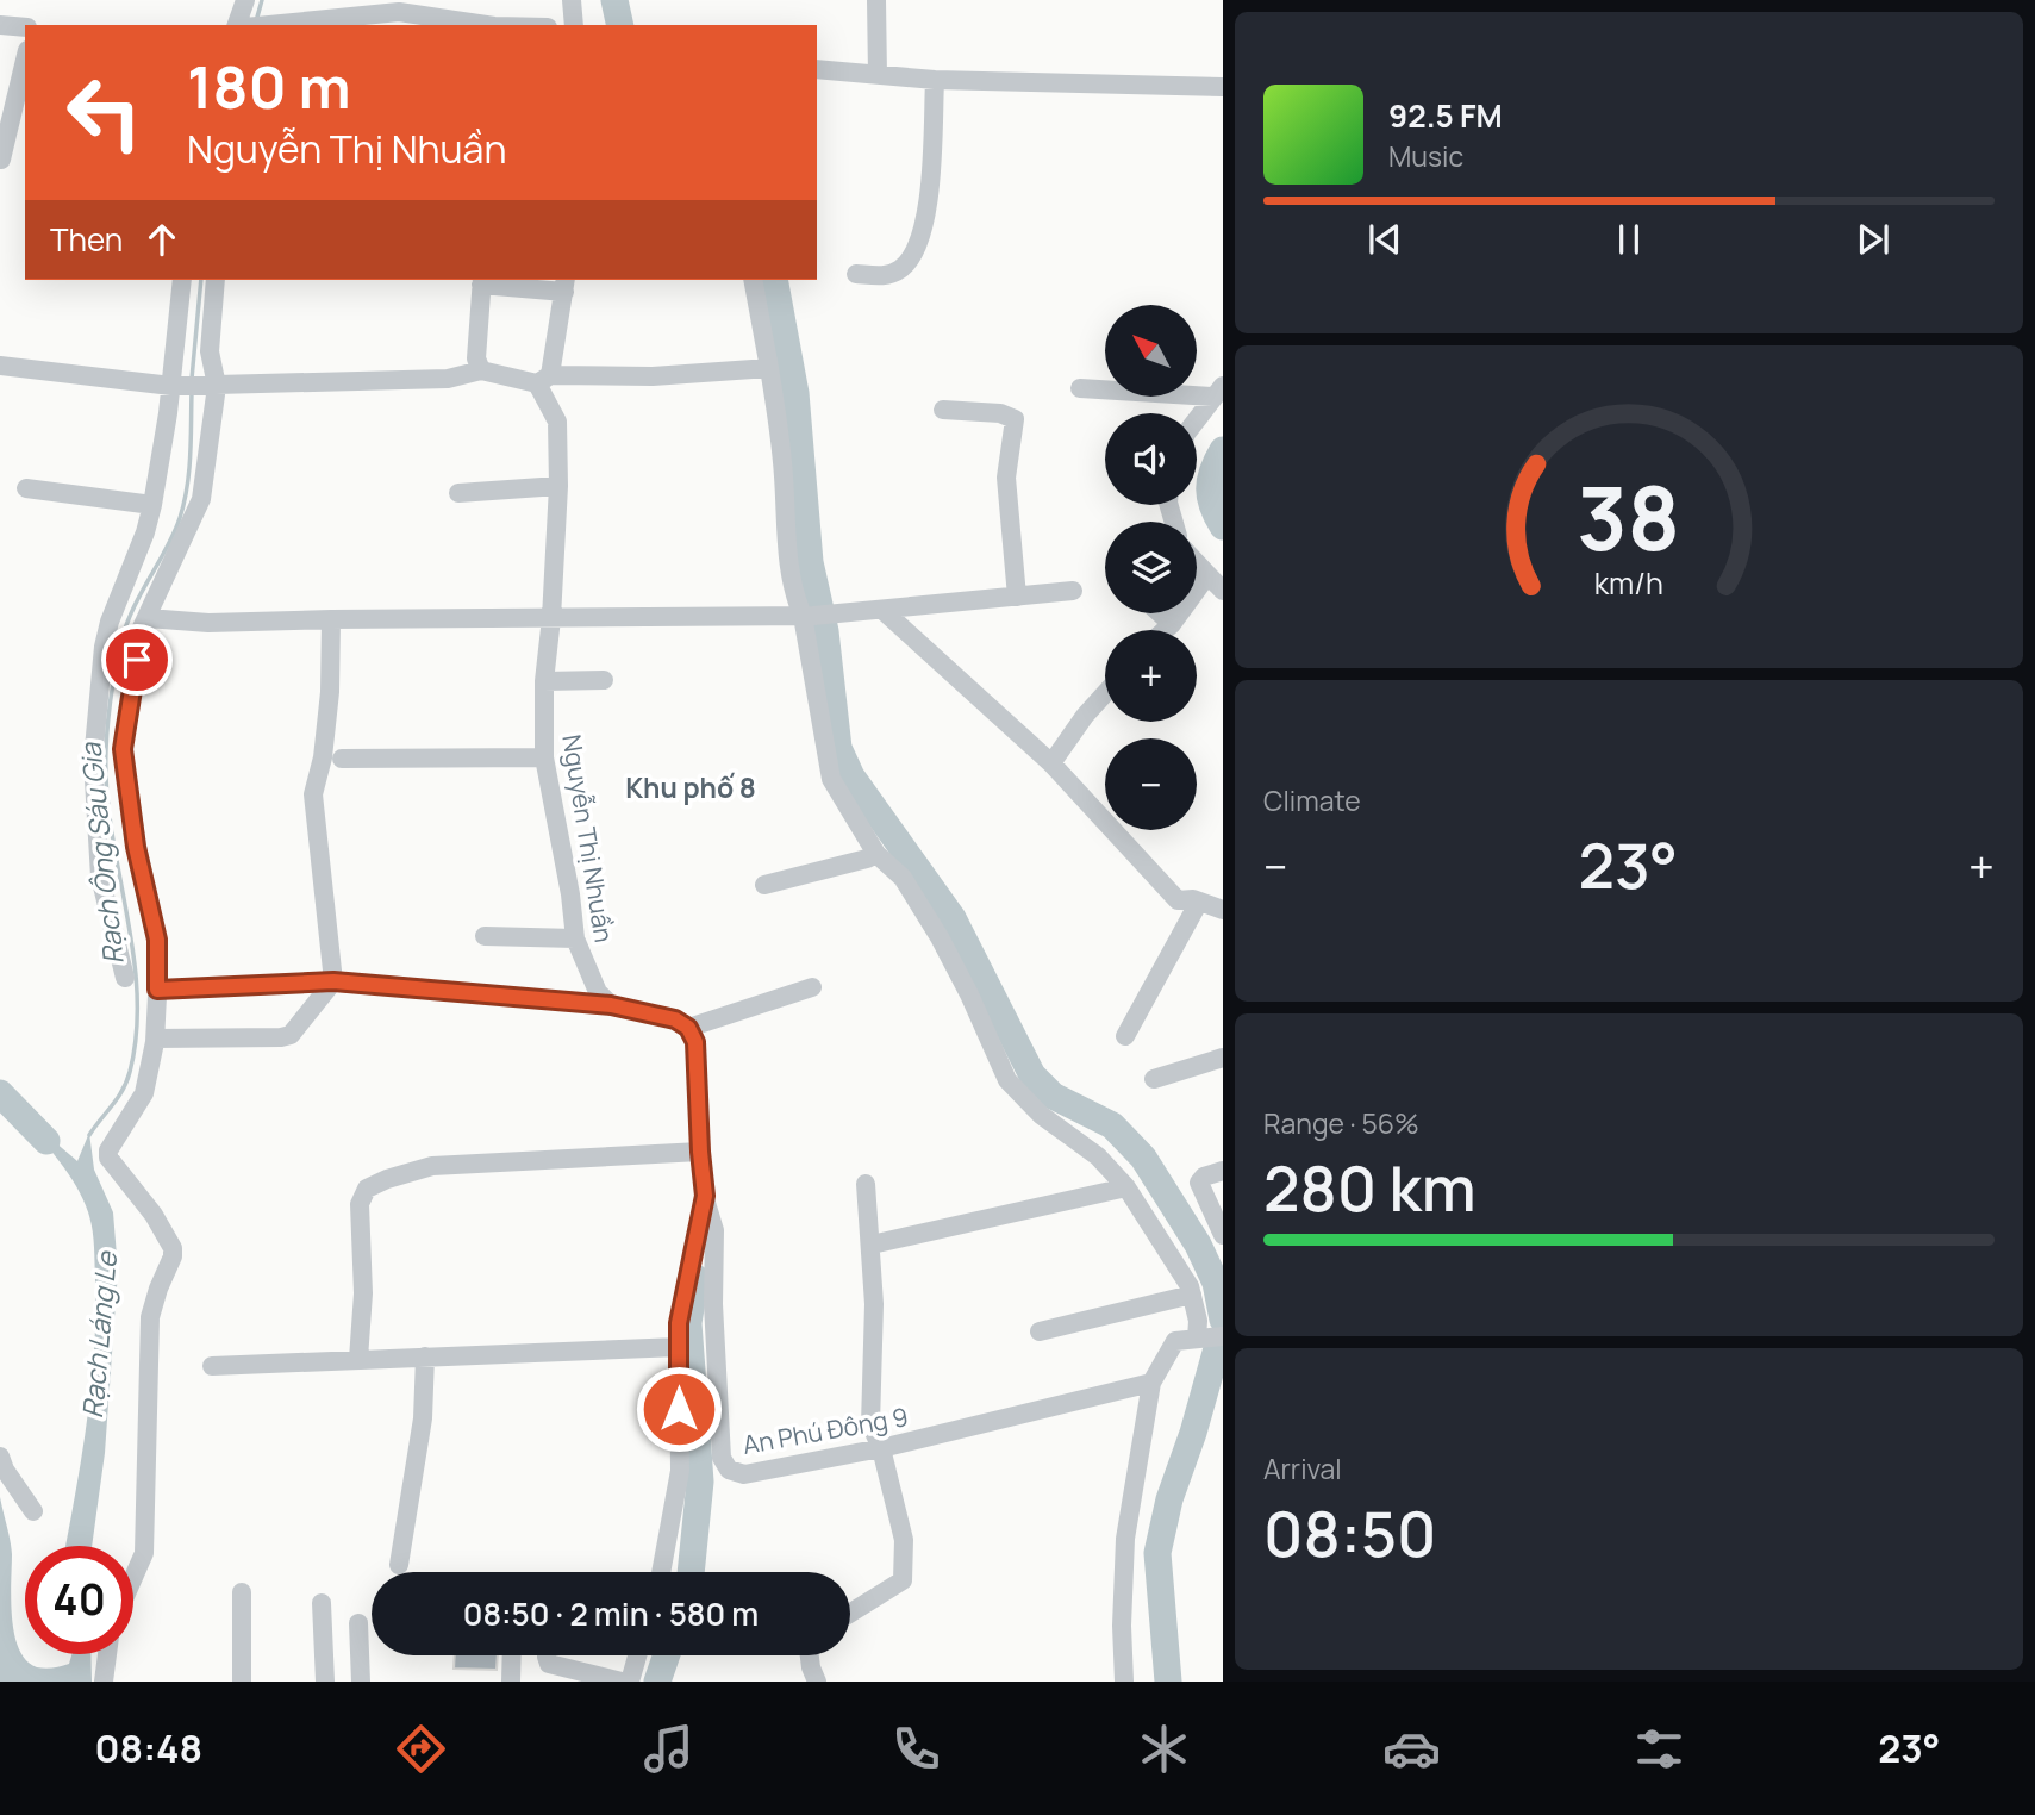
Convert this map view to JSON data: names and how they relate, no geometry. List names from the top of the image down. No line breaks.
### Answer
{"streets":{"street":["Nguyễn Thị Nhuần","An Phú Đông 9"]},"districts":["Khu phố 8"],"water":["Rạch Ông Sáu Gia","Rạch Láng Le"],"north":"top left","page":{"turn":["180 m","Nguyễn Thị Nhuần"],"song":["92.5 FM","Music"],"then":"Then","map_buttons":["+","−"],"tile":["Climate",["Range · 56%","280 km"],["Arrival","08:50"]],"heat":["−","23°","+"],"limit":"40","trip":"08:50 · 2 min · 580 m","tabs":["08:48","23°"],"gauge":["38","km/h"]}}
